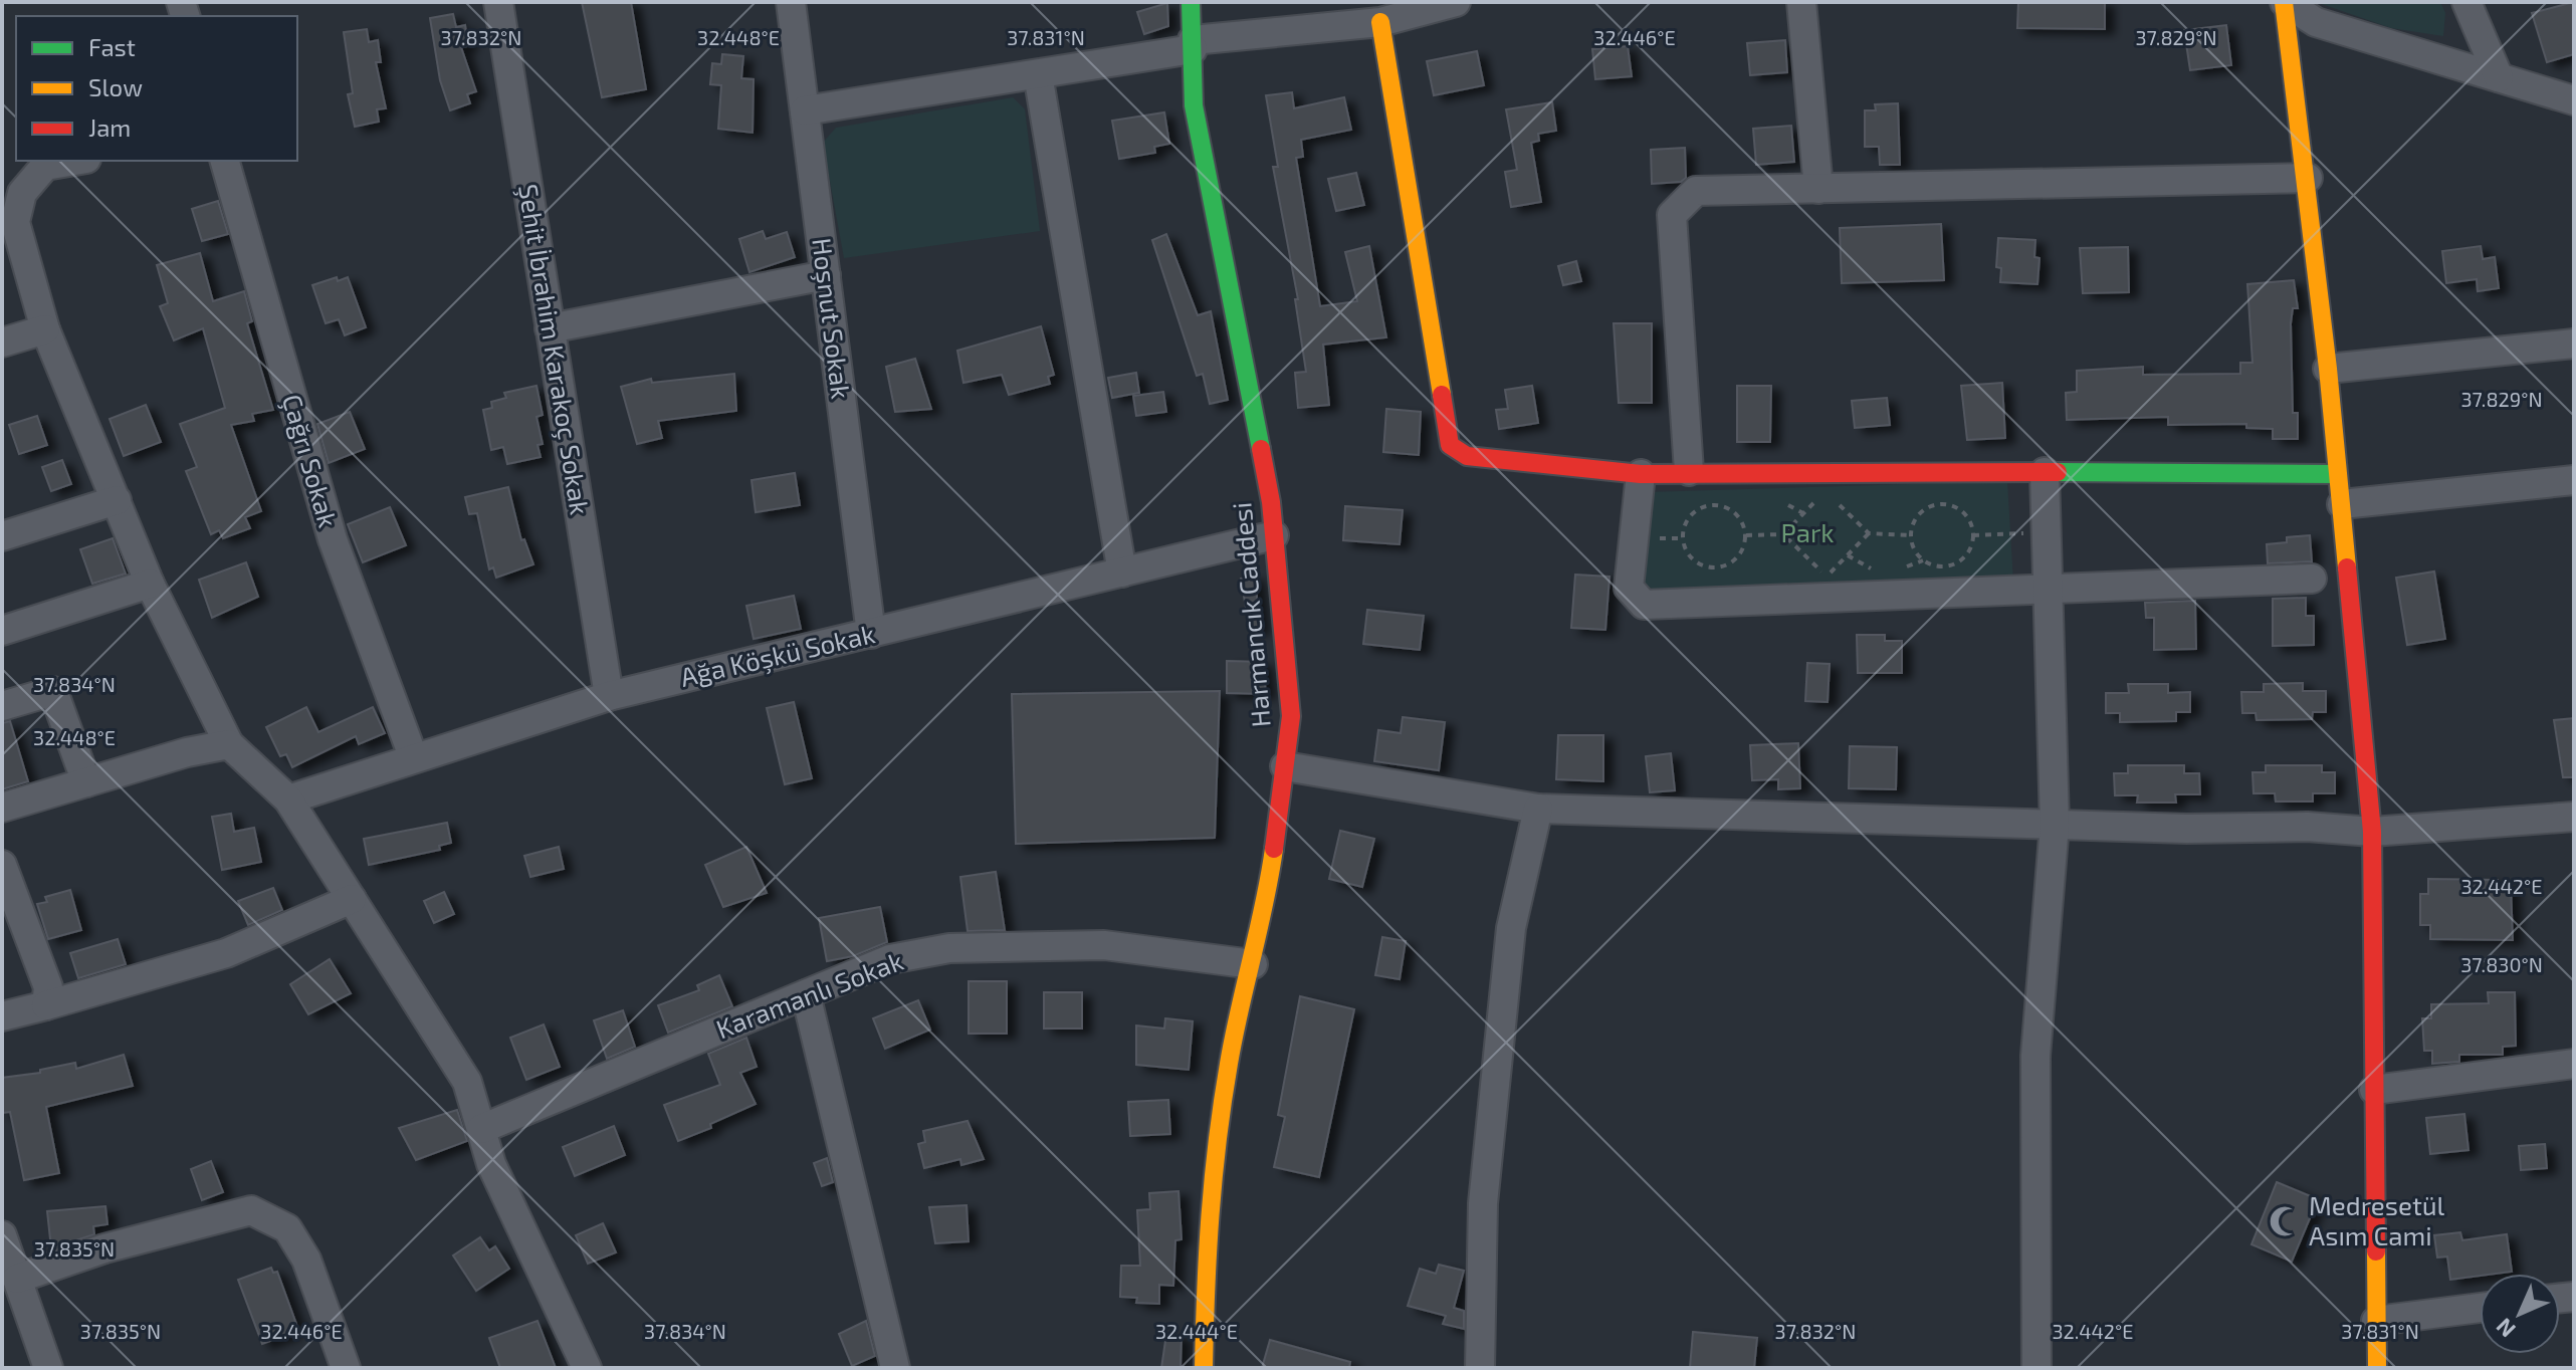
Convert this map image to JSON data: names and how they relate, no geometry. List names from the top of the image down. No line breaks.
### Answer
{"streets":{"street":["Hoşnut Sokak","Şehit İbrahim Karakoç Sokak","Çağrı Sokak","Harmancık Caddesi","Ağa Köşkü Sokak","Karamanlı Sokak"]},"crossings":[["Hoşnut Sokak","Ağa Köşkü Sokak"],["Şehit İbrahim Karakoç Sokak","Ağa Köşkü Sokak"],["Çağrı Sokak","Ağa Köşkü Sokak"],["Harmancık Caddesi","Ağa Köşkü Sokak"],["Harmancık Caddesi","Karamanlı Sokak"]],"parks":["Park"],"places":{"mosque":["Medresetül Asım Cami"]},"legend":["Fast","Slow","Jam"],"north":"bottom left","coordinates":["37.832°N","37.831°N","32.446°E","37.829°N","32.448°E","37.834°N","32.442°E","37.830°N","37.835°N","32.444°E"]}
